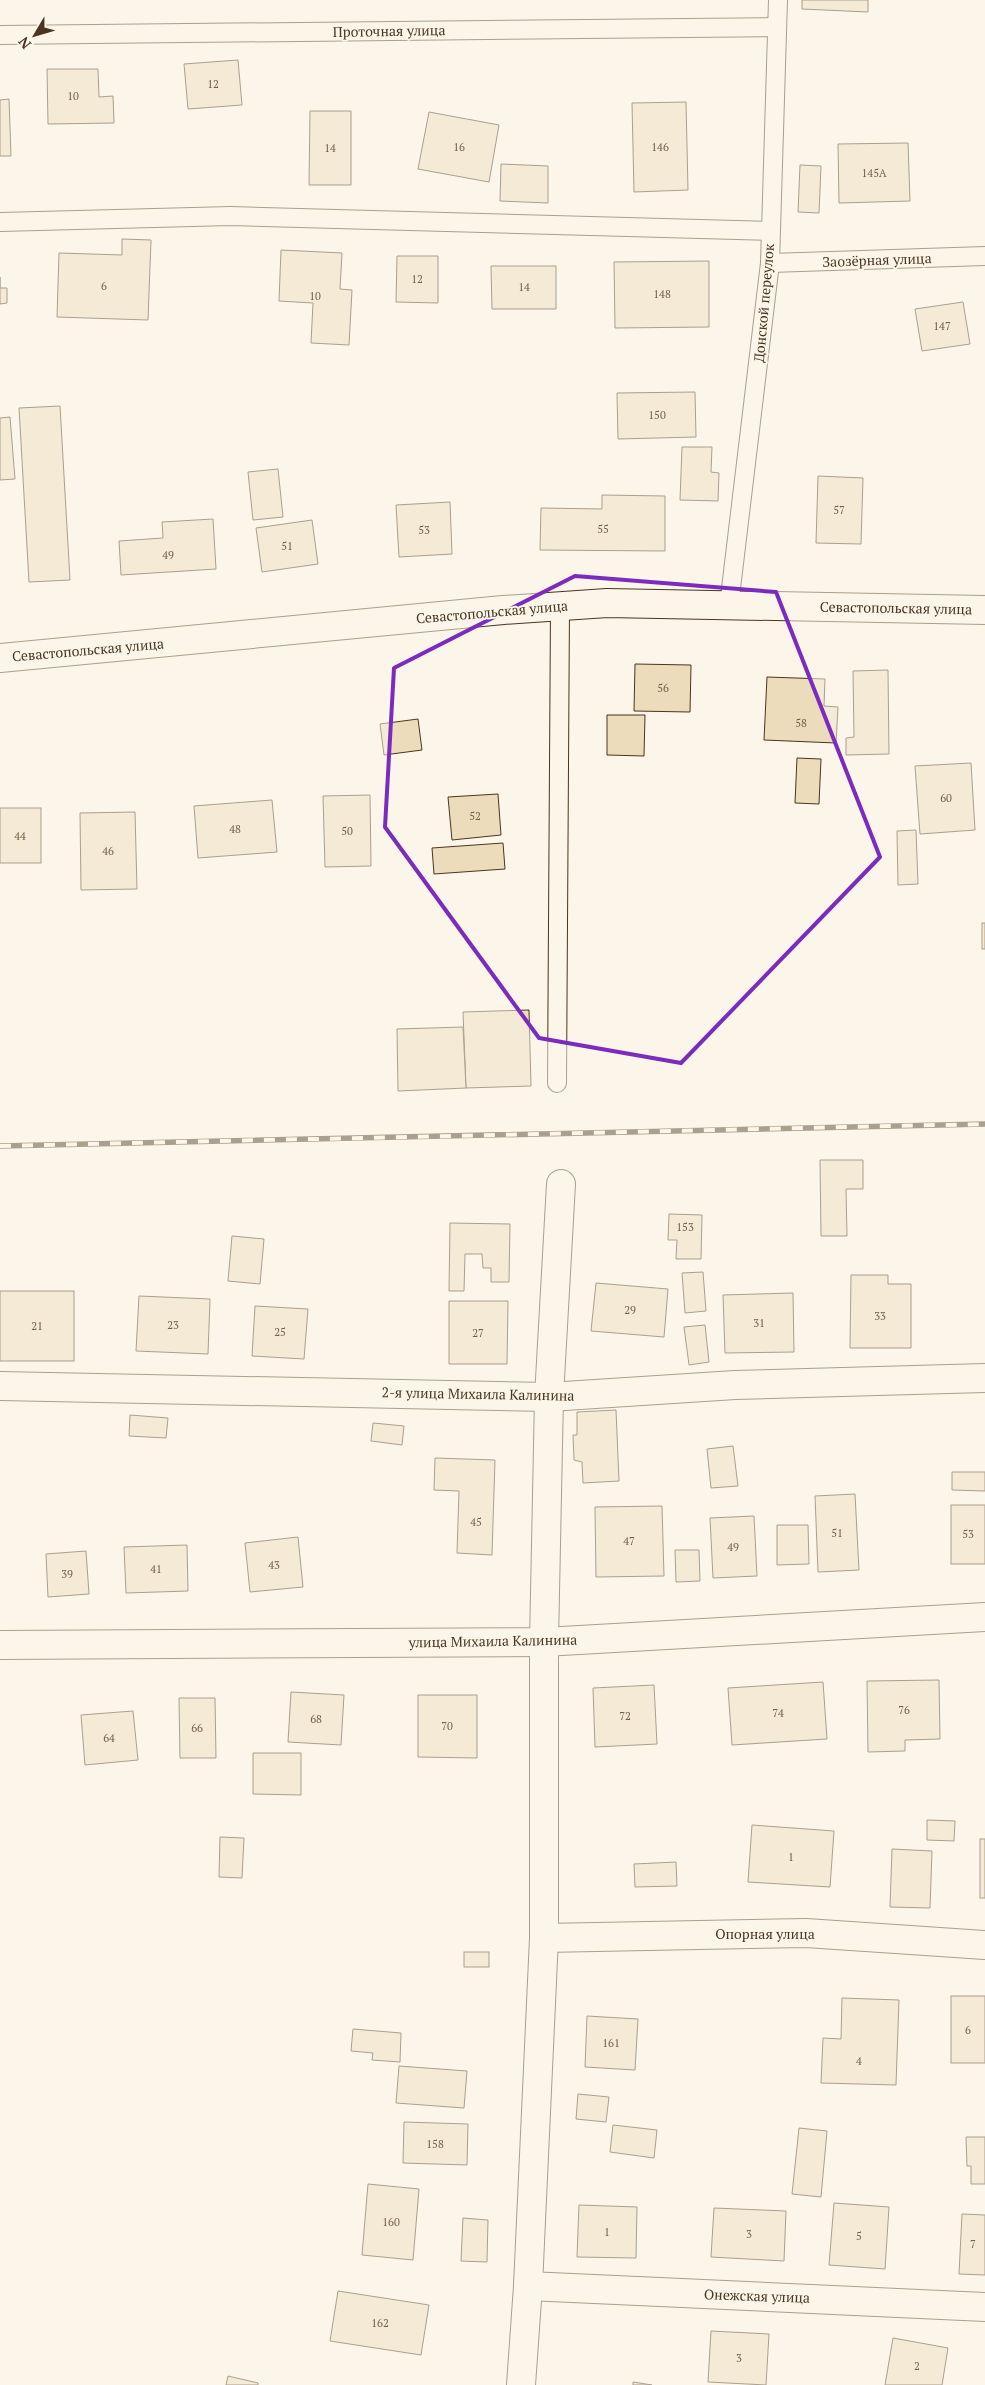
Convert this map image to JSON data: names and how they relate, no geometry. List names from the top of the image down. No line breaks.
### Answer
{"streets":{"street":["Севастопольская улица","2-я улица Михаила Калинина","улица Михаила Калинина","Опорная улица","Онежская улица"],"lane":["Проточная улица","Заозёрная улица","Донской переулок"]},"crossings":[["Проточная улица","Донской переулок"],["Заозёрная улица","Донской переулок"],["Донской переулок","Севастопольская улица"]],"house_numbers":["12","10","16","146","14","145А","12","6","14","148","10","147","150","57","55","53","51","49","56","58","60","52","48","50","44","46","153","29","33","31","23","21","25","27","45","51","53","47","49","43","41","39","76","74","72","68","70","66","64","1","6","161","4","158","160","1","3","5","7","162","3","2"],"north":"bottom left"}
